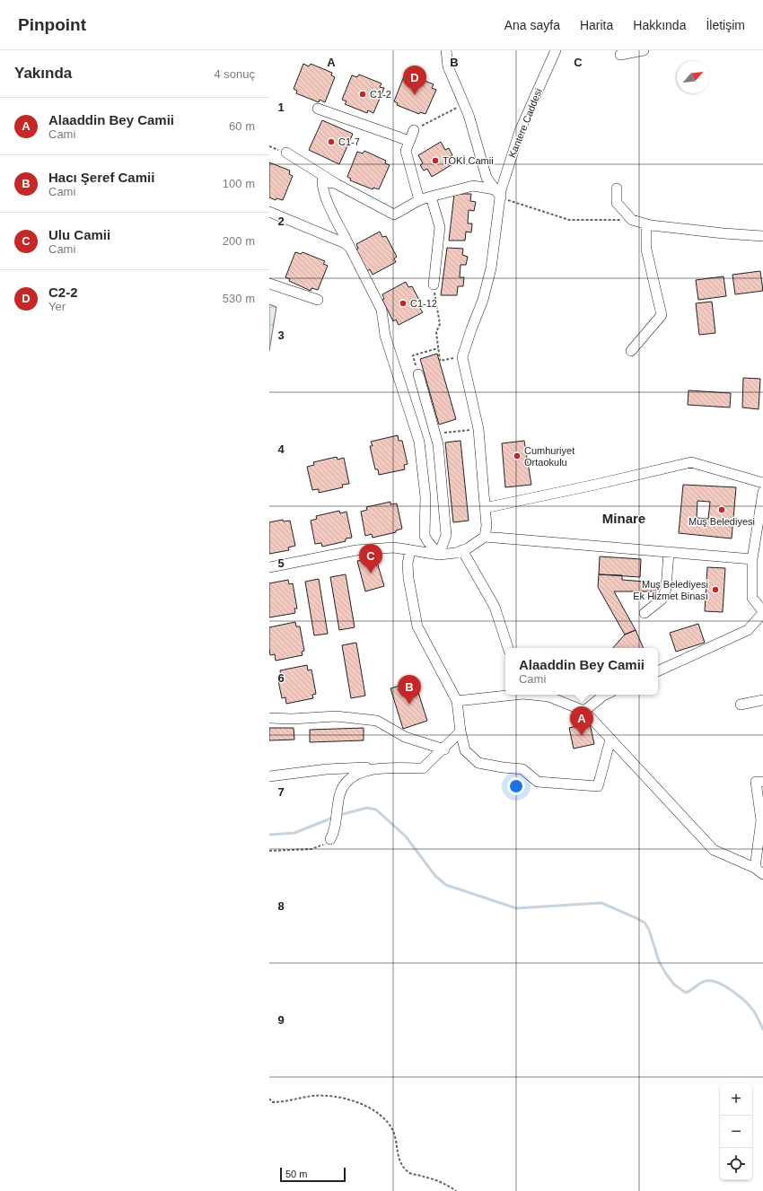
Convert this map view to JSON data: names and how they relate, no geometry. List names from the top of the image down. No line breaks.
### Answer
{"streets":{"street":["Kantere Caddesi"]},"districts":["Minare"],"places":["C1-2","C1-7","TOKİ Camii","C1-12","Cumhuriyet Ortaokulu","Muş Belediyesi","Muş Belediyesi Ek Hizmet Binası"],"scale_bar":"50 m","north":"top right","page":{"header":"Pinpoint","nav":["Ana sayfa","Harita","Hakkında","İletişim"],"heading":["Yakında","4 sonuç"],"pins":["D","C","B","A"],"list":[{"mark":"A","name":"Alaaddin Bey Camii","note":"Cami","value":"60 m"},{"mark":"B","name":"Hacı Şeref Camii","note":"Cami","value":"100 m"},{"mark":"C","name":"Ulu Camii","note":"Cami","value":"200 m"},{"mark":"D","name":"C2-2","note":"Yer","value":"530 m"}],"popup":["Alaaddin Bey Camii","Cami"],"map_buttons":["+","−"],"scale":"50 m"},"grid":{"columns":["A","B","C"],"rows":["1","2","3","4","5","6","7","8","9"]}}
